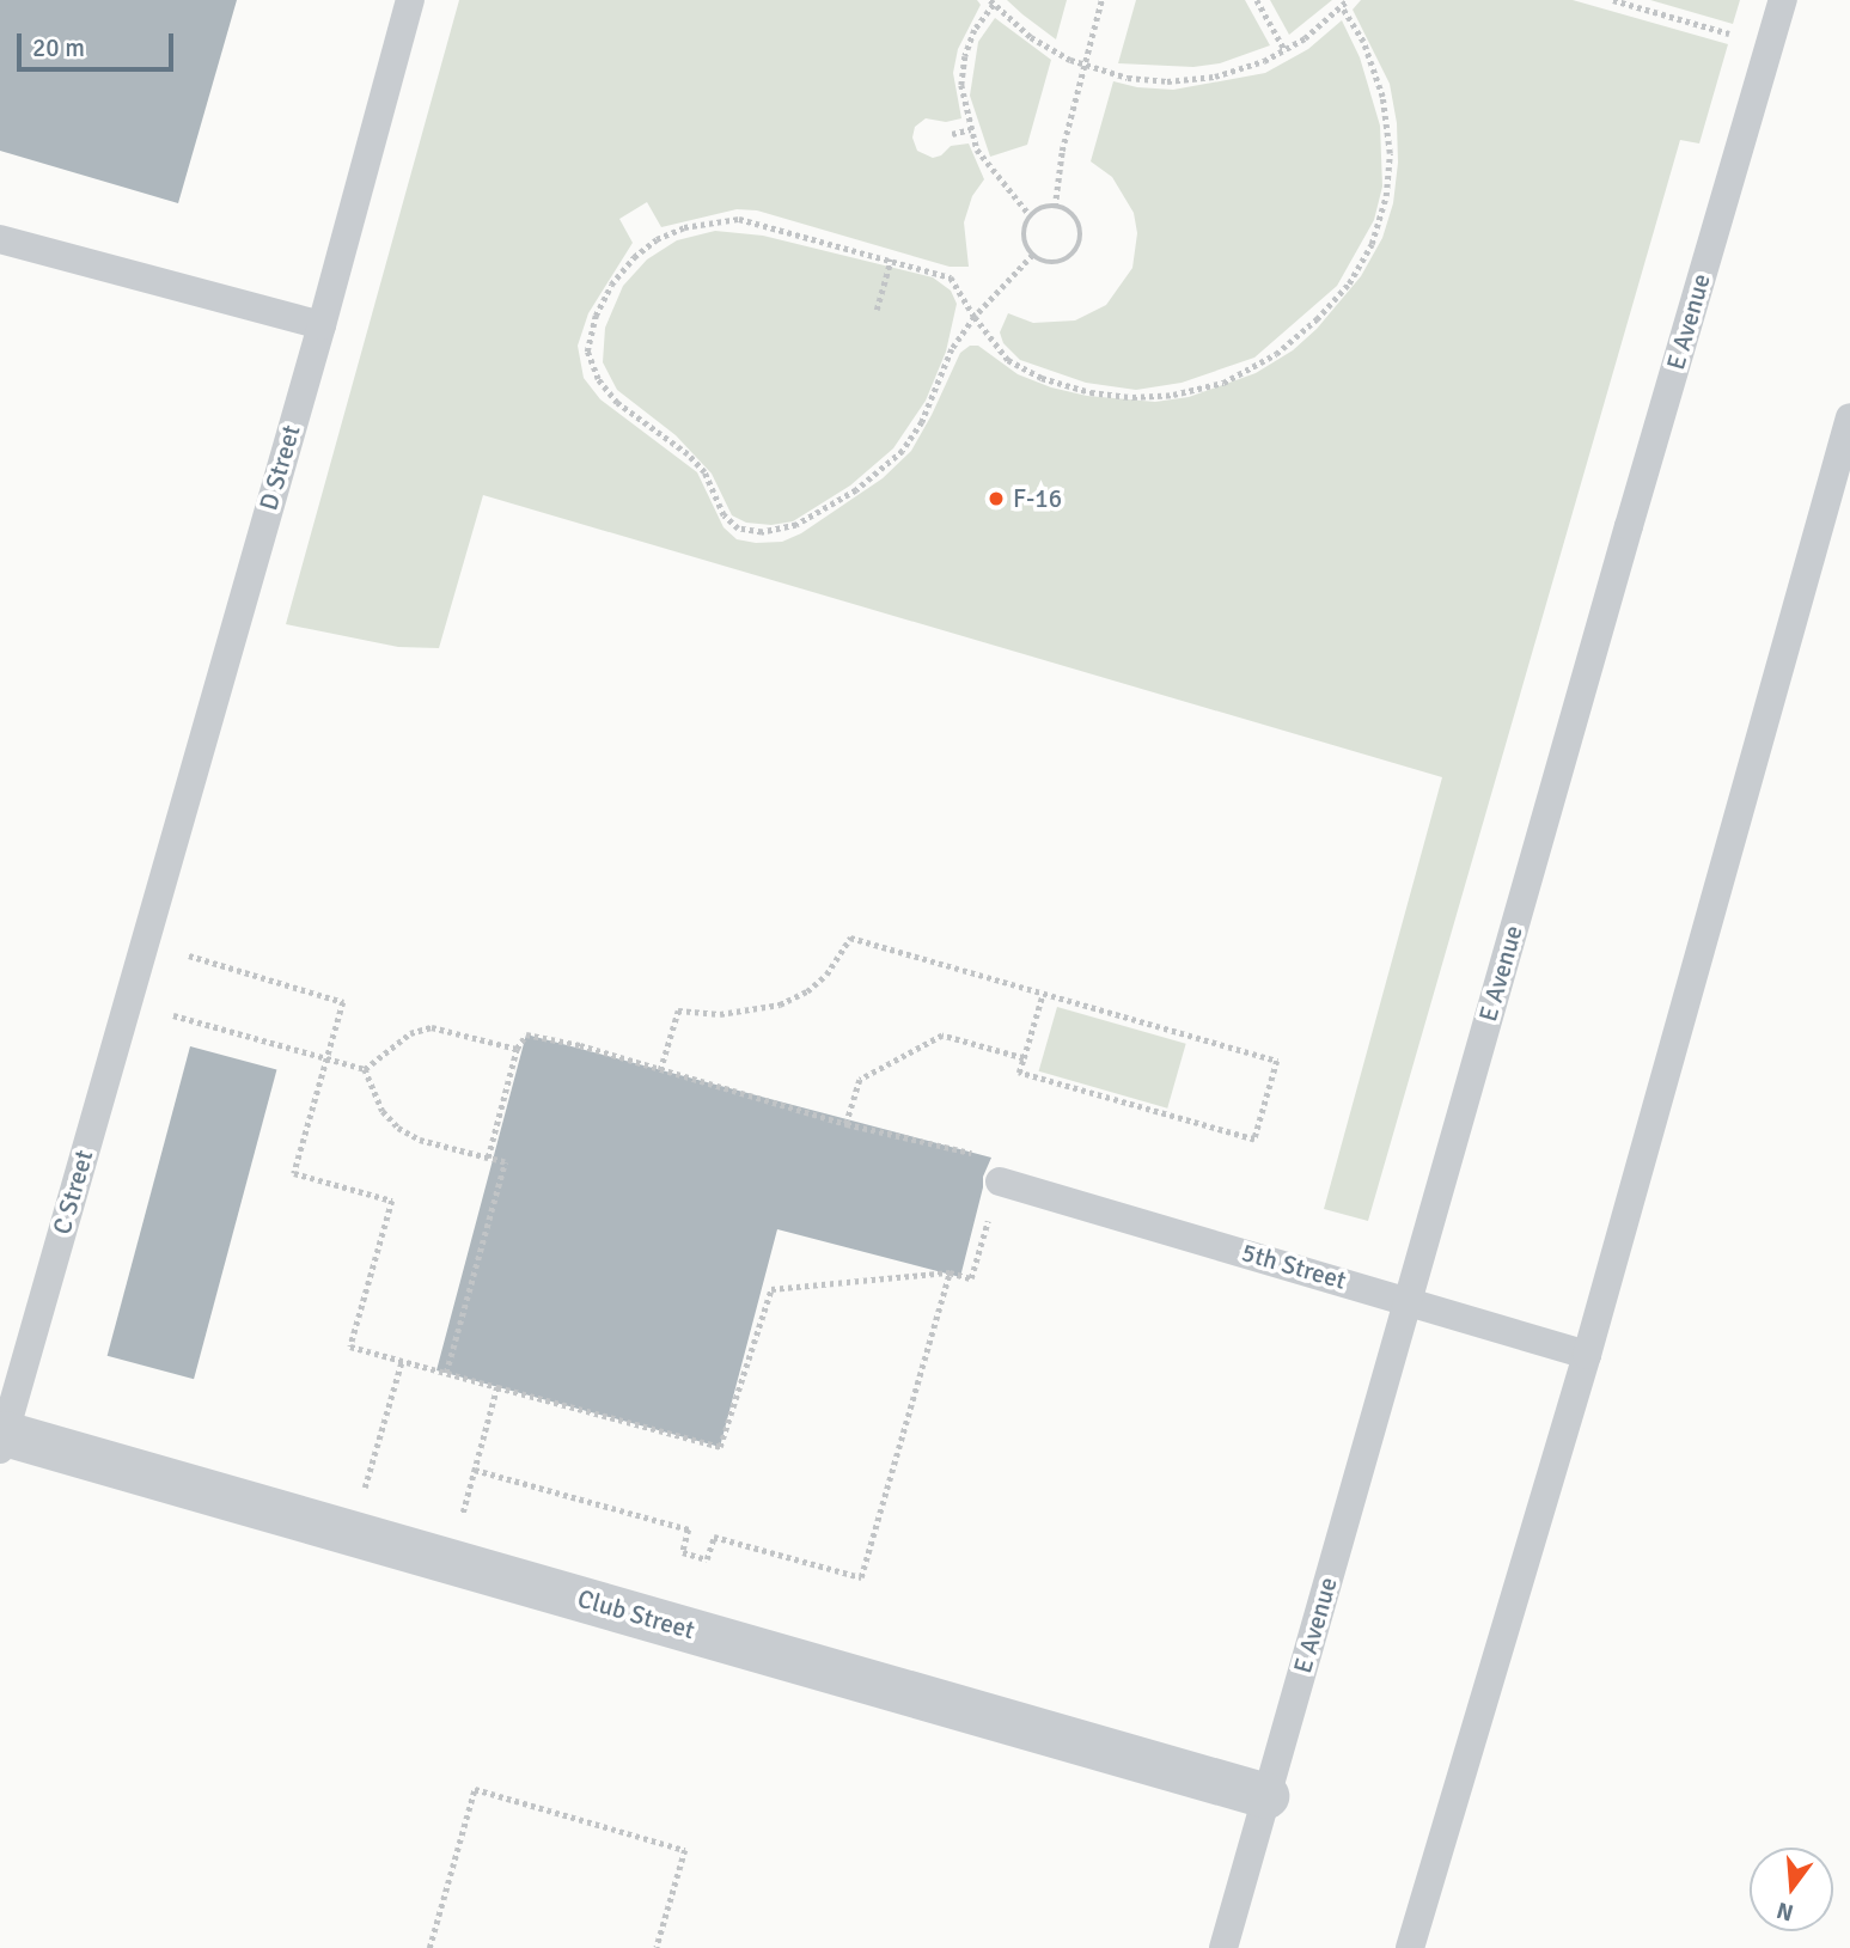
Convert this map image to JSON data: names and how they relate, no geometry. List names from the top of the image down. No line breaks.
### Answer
{"streets":{"street":["Club Street"],"lane":["E Avenue","D Street","C Street","5th Street"]},"crossings":[["E Avenue","5th Street"],["E Avenue","Club Street"],["D Street","C Street"],["C Street","Club Street"]],"places":["F-16"],"scale_bar":"20 m","north":"bottom"}
